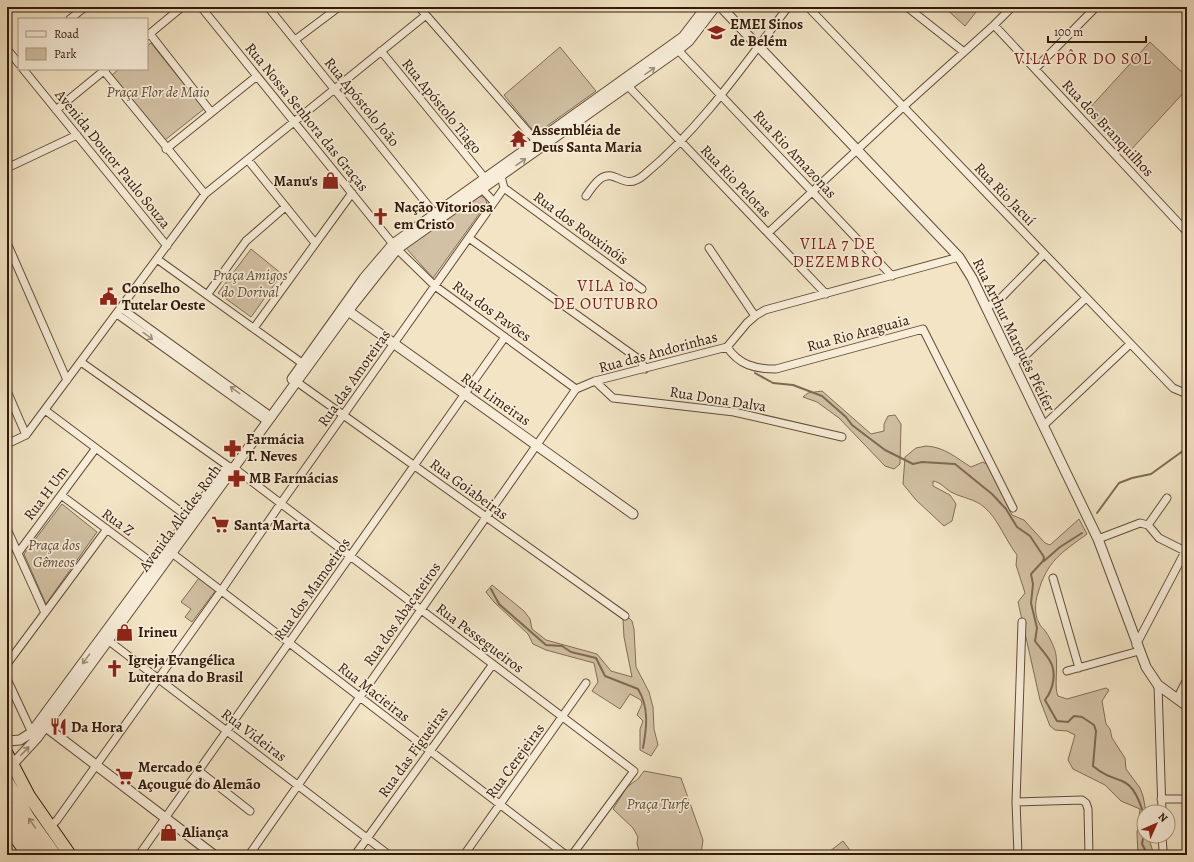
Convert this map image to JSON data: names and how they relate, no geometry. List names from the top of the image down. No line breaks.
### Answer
{"streets":{"street":["Rua Apóstolo João","Rua Apóstolo Tiago","Rua Nossa Senhora das Graças","Rua dos Branquilhos","Rua Rio Amazonas","Avenida Doutor Paulo Souza","Rua Rio Pelotas","Rua Rio Jacuí","Rua dos Rouxinóis","Rua dos Pavões","Rua Rio Araguaia","Rua Arthur Marquês Pfeifer","Rua das Andorinhas","Rua das Amoreiras","Rua Limeiras","Rua Dona Dalva","Rua Goiabeiras","Rua H Um","Avenida Alcides Roth","Rua Z","Rua dos Mamoeiros","Rua dos Abacateiros","Rua Pessegueiros","Rua Macieiras","Rua Videiras","Rua das Figueiras","Rua Cerejeiras"]},"crossings":[["Rua Nossa Senhora das Graças","Rua dos Pavões"],["Rua Nossa Senhora das Graças","Avenida Alcides Roth"],["Rua Rio Amazonas","Rua das Andorinhas"],["Rua Rio Pelotas","Rua das Andorinhas"],["Rua dos Rouxinóis","Rua das Amoreiras"],["Rua dos Pavões","Rua das Andorinhas"],["Rua dos Pavões","Rua das Amoreiras"],["Rua dos Pavões","Avenida Alcides Roth"],["Rua dos Pavões","Rua dos Mamoeiros"],["Rua dos Pavões","Rua dos Abacateiros"],["Rua Rio Araguaia","Rua das Andorinhas"],["Rua Arthur Marquês Pfeifer","Rua das Andorinhas"],["Rua das Andorinhas","Rua Dona Dalva"],["Rua das Andorinhas","Rua dos Abacateiros"],["Rua das Amoreiras","Rua Limeiras"],["Rua das Amoreiras","Rua Goiabeiras"],["Rua das Amoreiras","Rua Pessegueiros"],["Rua das Amoreiras","Rua Macieiras"],["Rua das Amoreiras","Rua Videiras"],["Rua Limeiras","Avenida Alcides Roth"],["Rua Limeiras","Rua dos Mamoeiros"],["Rua Limeiras","Rua dos Abacateiros"],["Rua Goiabeiras","Avenida Alcides Roth"],["Rua Goiabeiras","Rua dos Mamoeiros"],["Rua Goiabeiras","Rua dos Abacateiros"],["Rua H Um","Rua Z"],["Avenida Alcides Roth","Rua Z"],["Avenida Alcides Roth","Rua Pessegueiros"],["Avenida Alcides Roth","Rua Macieiras"],["Avenida Alcides Roth","Rua Videiras"],["Rua dos Mamoeiros","Rua Pessegueiros"],["Rua dos Mamoeiros","Rua Macieiras"],["Rua dos Mamoeiros","Rua Videiras"],["Rua dos Abacateiros","Rua Pessegueiros"],["Rua dos Abacateiros","Rua Macieiras"],["Rua dos Abacateiros","Rua Videiras"],["Rua Pessegueiros","Rua das Figueiras"],["Rua Pessegueiros","Rua Cerejeiras"],["Rua Macieiras","Rua das Figueiras"],["Rua Macieiras","Rua Cerejeiras"],["Rua Videiras","Rua das Figueiras"]],"districts":["VILA PÔR DO SOL","VILA 7 DE DEZEMBRO","VILA 10 DE OUTUBRO"],"parks":["Praça Flor de Maio","Praça Amigos do Dorival","Praça dos Gêmeos","Praça Turfe"],"places":{"school or university":["EMEI Sinos de Belém"],"temple":["Assembléia de Deus Santa Maria"],"shop":["Manu's","Irineu","Aliança"],"church":["Nação Vitoriosa em Cristo","Igreja Evangélica Luterana do Brasil"],"public building":["Conselho Tutelar Oeste"],"pharmacy":["Farmácia T. Neves","MB Farmácias"],"supermarket":["Santa Marta","Mercado e Açougue do Alemão"],"restaurant":["Da Hora"]},"legend":["Road","Park"],"scale_bar":"100 m","north":"top right"}
